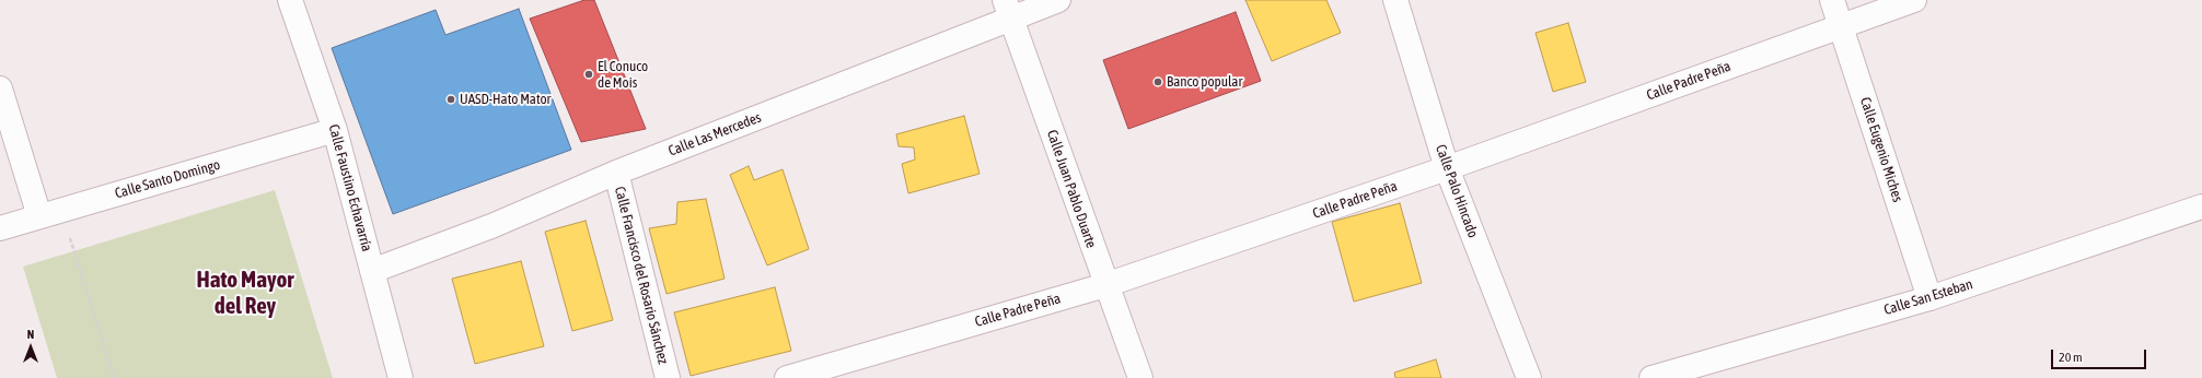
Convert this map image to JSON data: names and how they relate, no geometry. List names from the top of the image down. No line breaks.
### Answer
{"streets":{"street":["Calle Padre Peña","Calle Las Mercedes","Calle Eugenio Miches","Calle Santo Domingo","Calle Faustino Echavarría","Calle Juan Pablo Duarte","Calle Palo Hincado","Calle Francisco del Rosario Sánchez","Calle San Esteban"]},"crossings":[["Calle Padre Peña","Calle Eugenio Miches"],["Calle Padre Peña","Calle Juan Pablo Duarte"],["Calle Padre Peña","Calle Palo Hincado"],["Calle Las Mercedes","Calle Faustino Echavarría"],["Calle Las Mercedes","Calle Juan Pablo Duarte"],["Calle Las Mercedes","Calle Francisco del Rosario Sánchez"],["Calle Eugenio Miches","Calle San Esteban"],["Calle Santo Domingo","Calle Faustino Echavarría"]],"districts":["Hato Mayor del Rey"],"places":["El Conuco de Mois","Banco popular","UASD-Hato Mator"],"scale_bar":"20 m","north":"top"}
